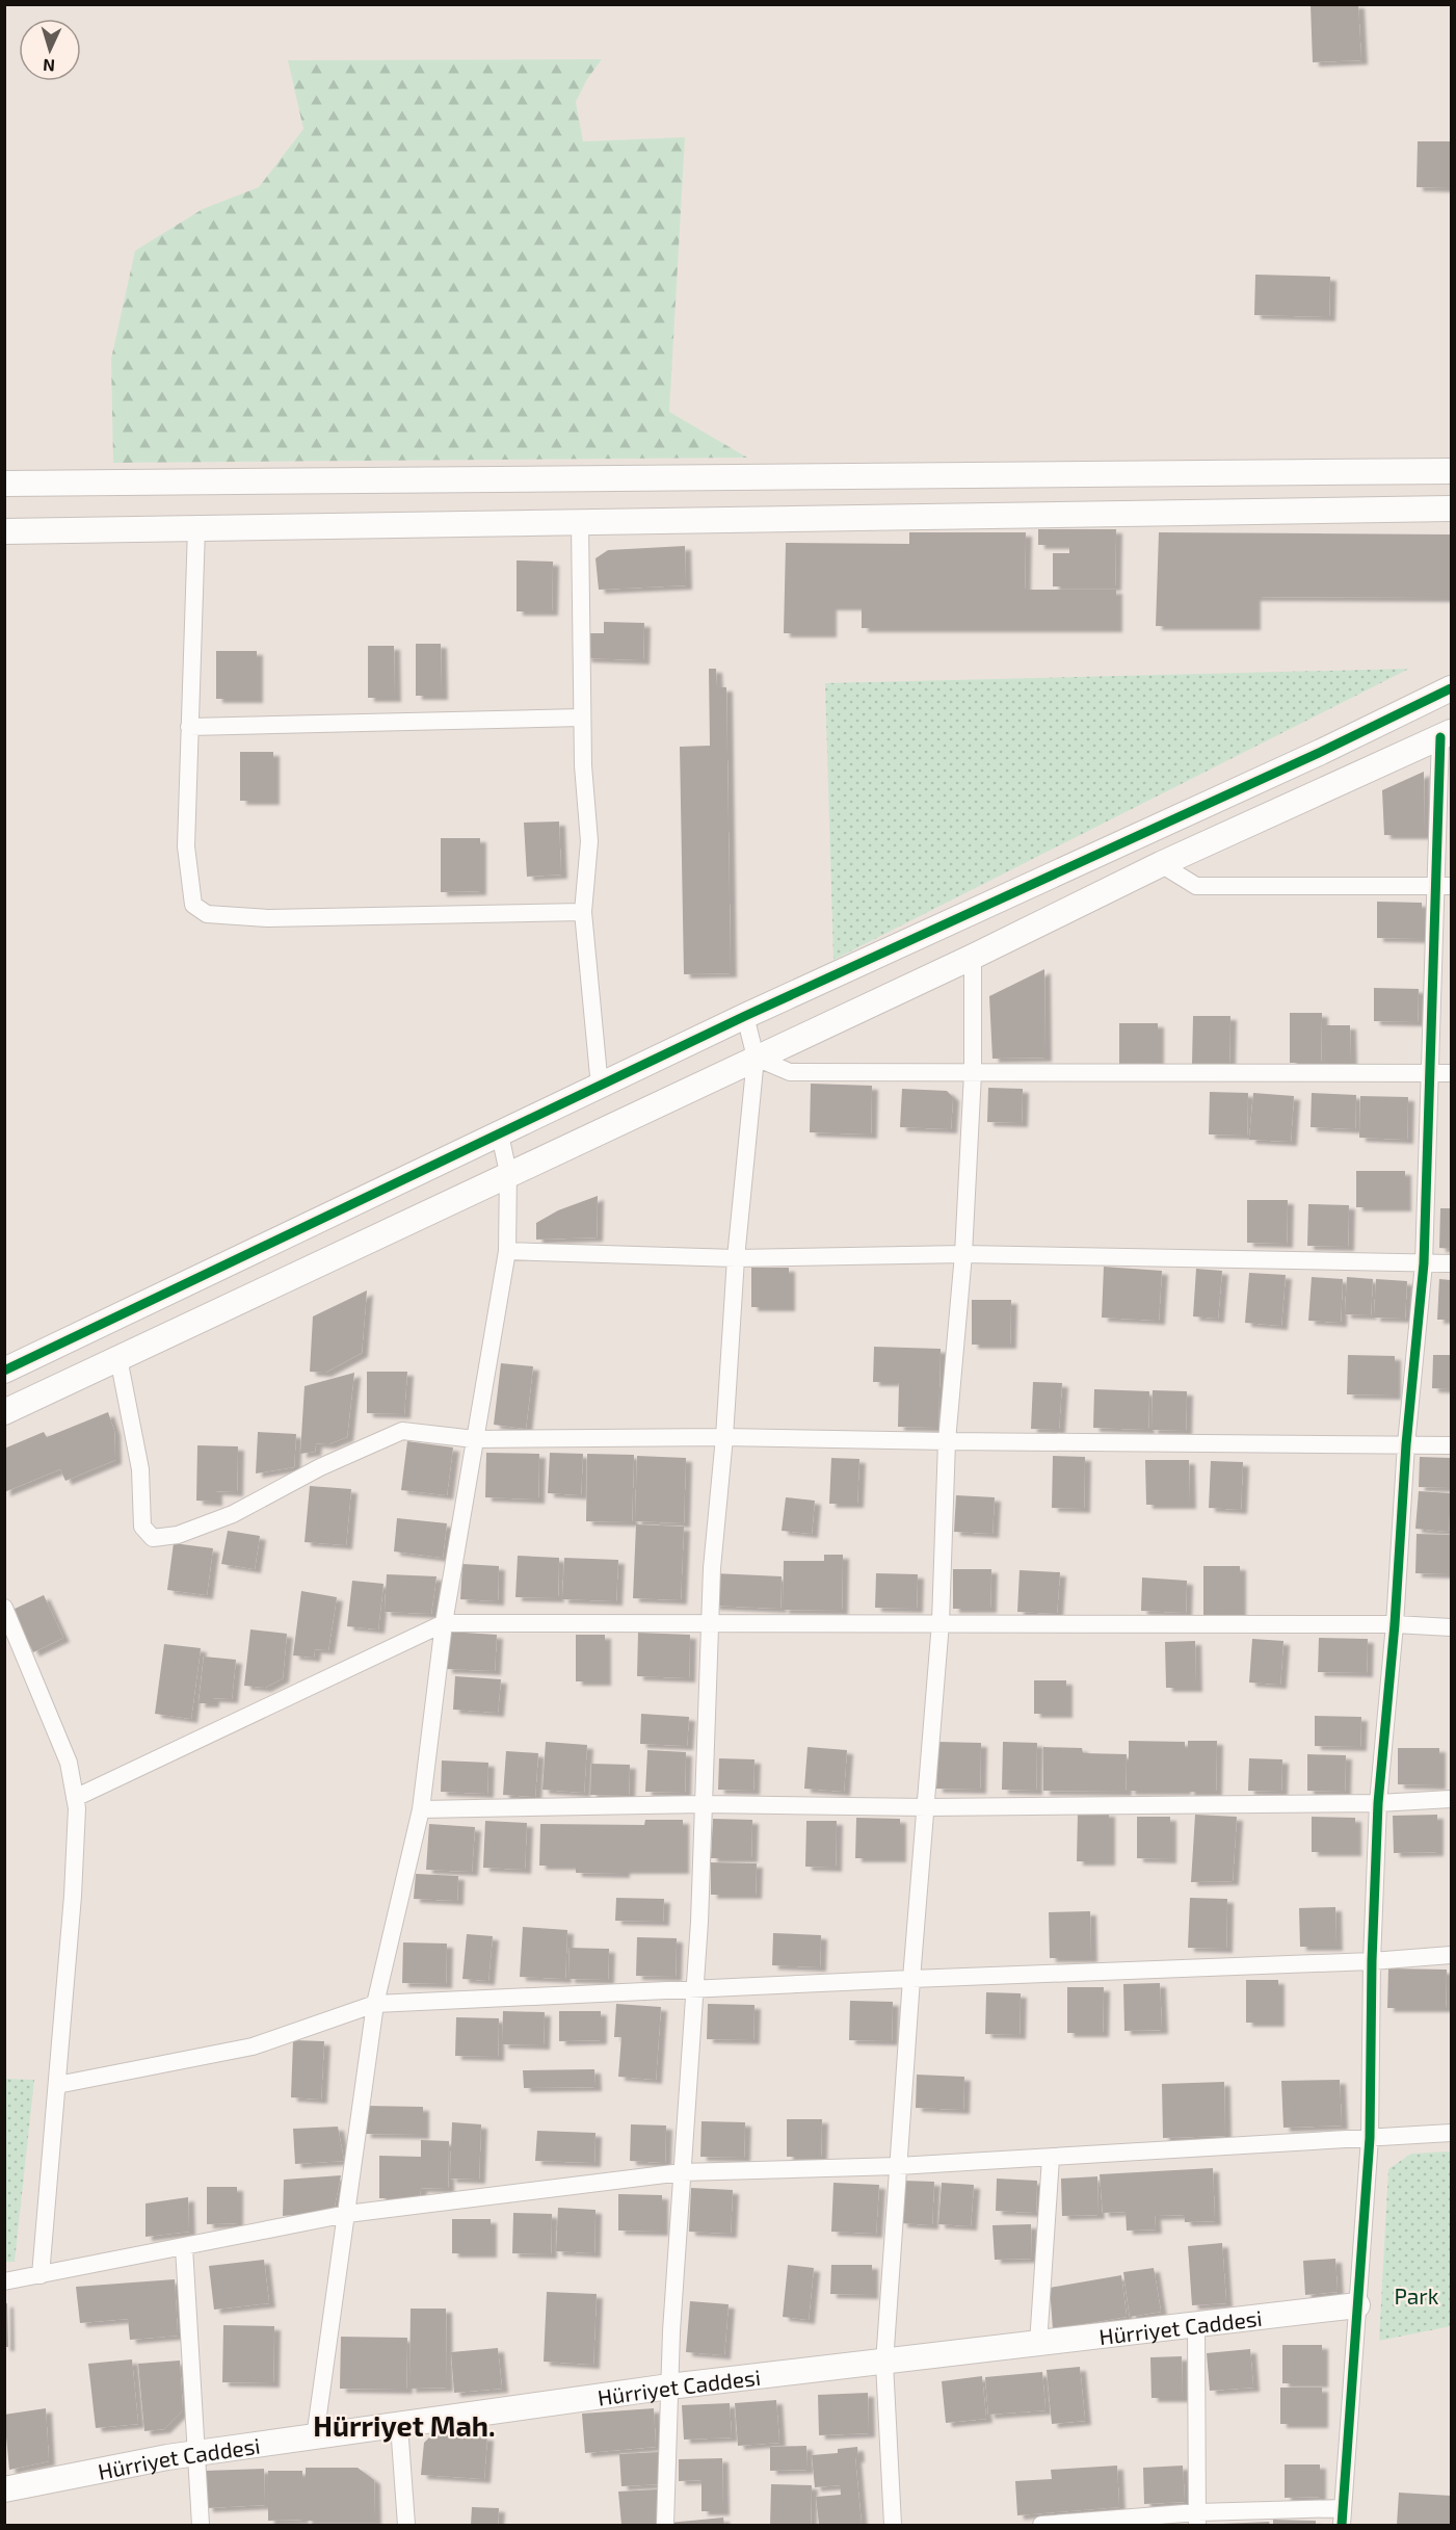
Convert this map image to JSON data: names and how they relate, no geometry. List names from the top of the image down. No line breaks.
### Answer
{"streets":{"street":["Hürriyet Caddesi"]},"districts":["Hürriyet Mah."],"parks":["Park"],"north":"bottom"}
